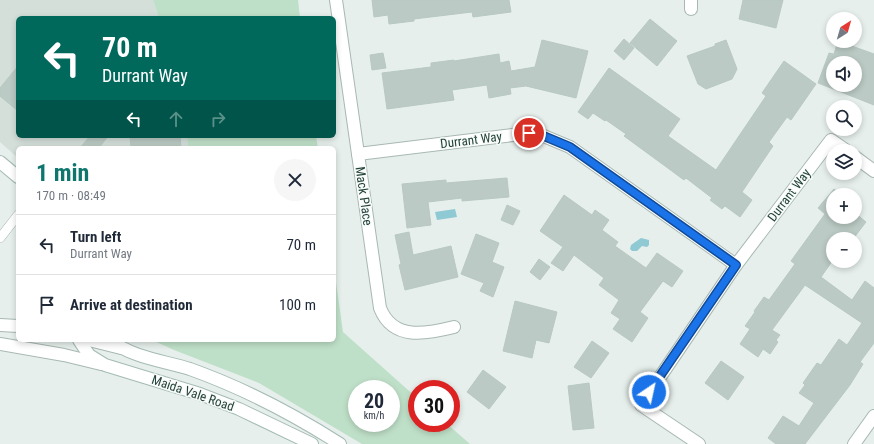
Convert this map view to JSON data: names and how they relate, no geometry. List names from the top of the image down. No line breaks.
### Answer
{"streets":{"street":["Durrant Way","Mack Place","Maida Vale Road"]},"crossings":[["Durrant Way","Mack Place"]],"north":"top right","page":{"map_buttons":["+","−"],"turn":["70 m","Durrant Way"],"heading":["1 min","170 m · 08:49"],"list":[{"name":"Turn left","note":"Durrant Way","value":"70 m"},{"name":"Arrive at destination","value":"100 m"}],"speed":"20 km/h","limit":"30"}}
